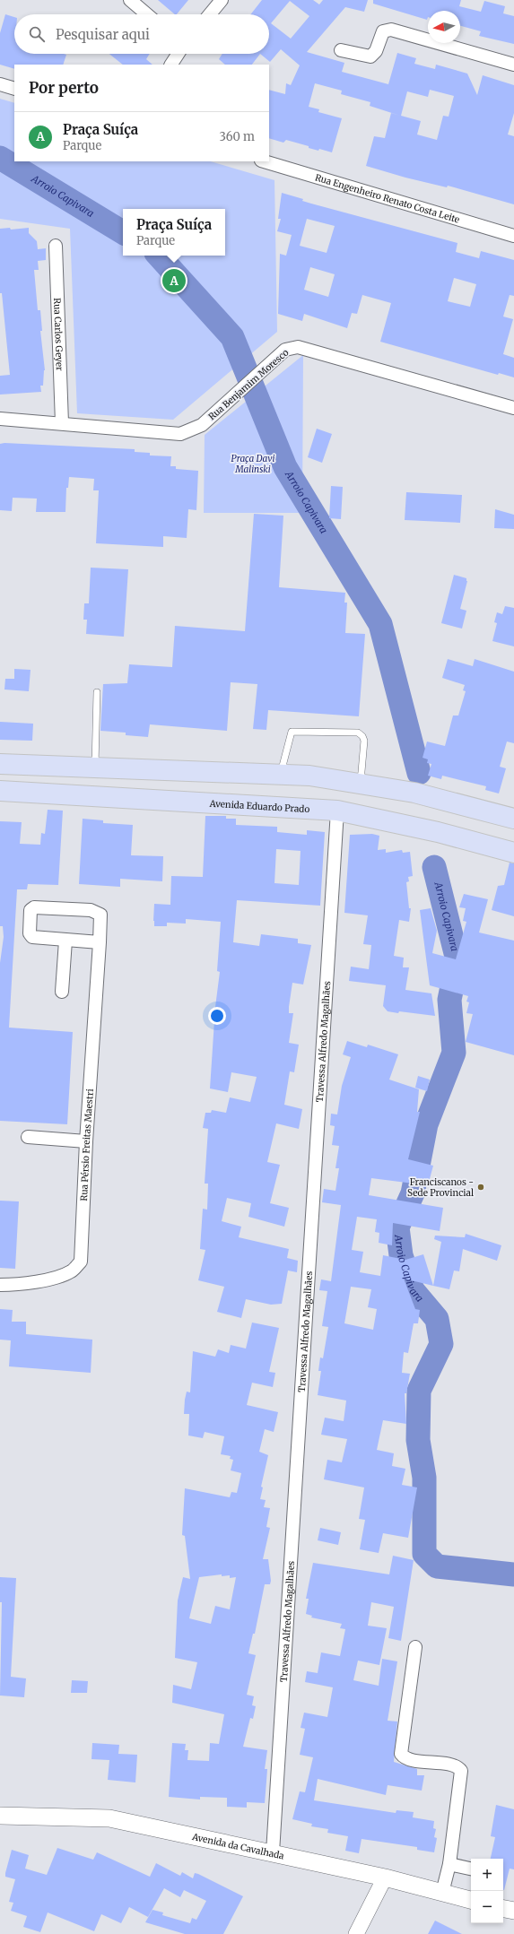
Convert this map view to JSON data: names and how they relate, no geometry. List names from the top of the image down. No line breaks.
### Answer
{"streets":{"main road":["Avenida Eduardo Prado","Avenida da Cavalhada"],"street":["Rua Engenheiro Renato Costa Leite","Rua Carlos Geyer","Rua Benjamim Moresco","Travessa Alfredo Magalhães","Rua Pérsio Freitas Maestri"]},"crossings":[["Rua Carlos Geyer","Rua Benjamim Moresco"],["Avenida Eduardo Prado","Travessa Alfredo Magalhães"],["Travessa Alfredo Magalhães","Avenida da Cavalhada"]],"water":["Arroio Capivara"],"parks":["Praça Davi Malinski"],"places":["Franciscanos - Sede Provincial"],"north":"left","page":{"search":"Pesquisar aqui","heading":"Por perto","list":[{"mark":"A","name":"Praça Suíça","note":"Parque","value":"360 m"}],"popup":["Praça Suíça","Parque"],"pins":"A","map_buttons":["+","−"]}}
